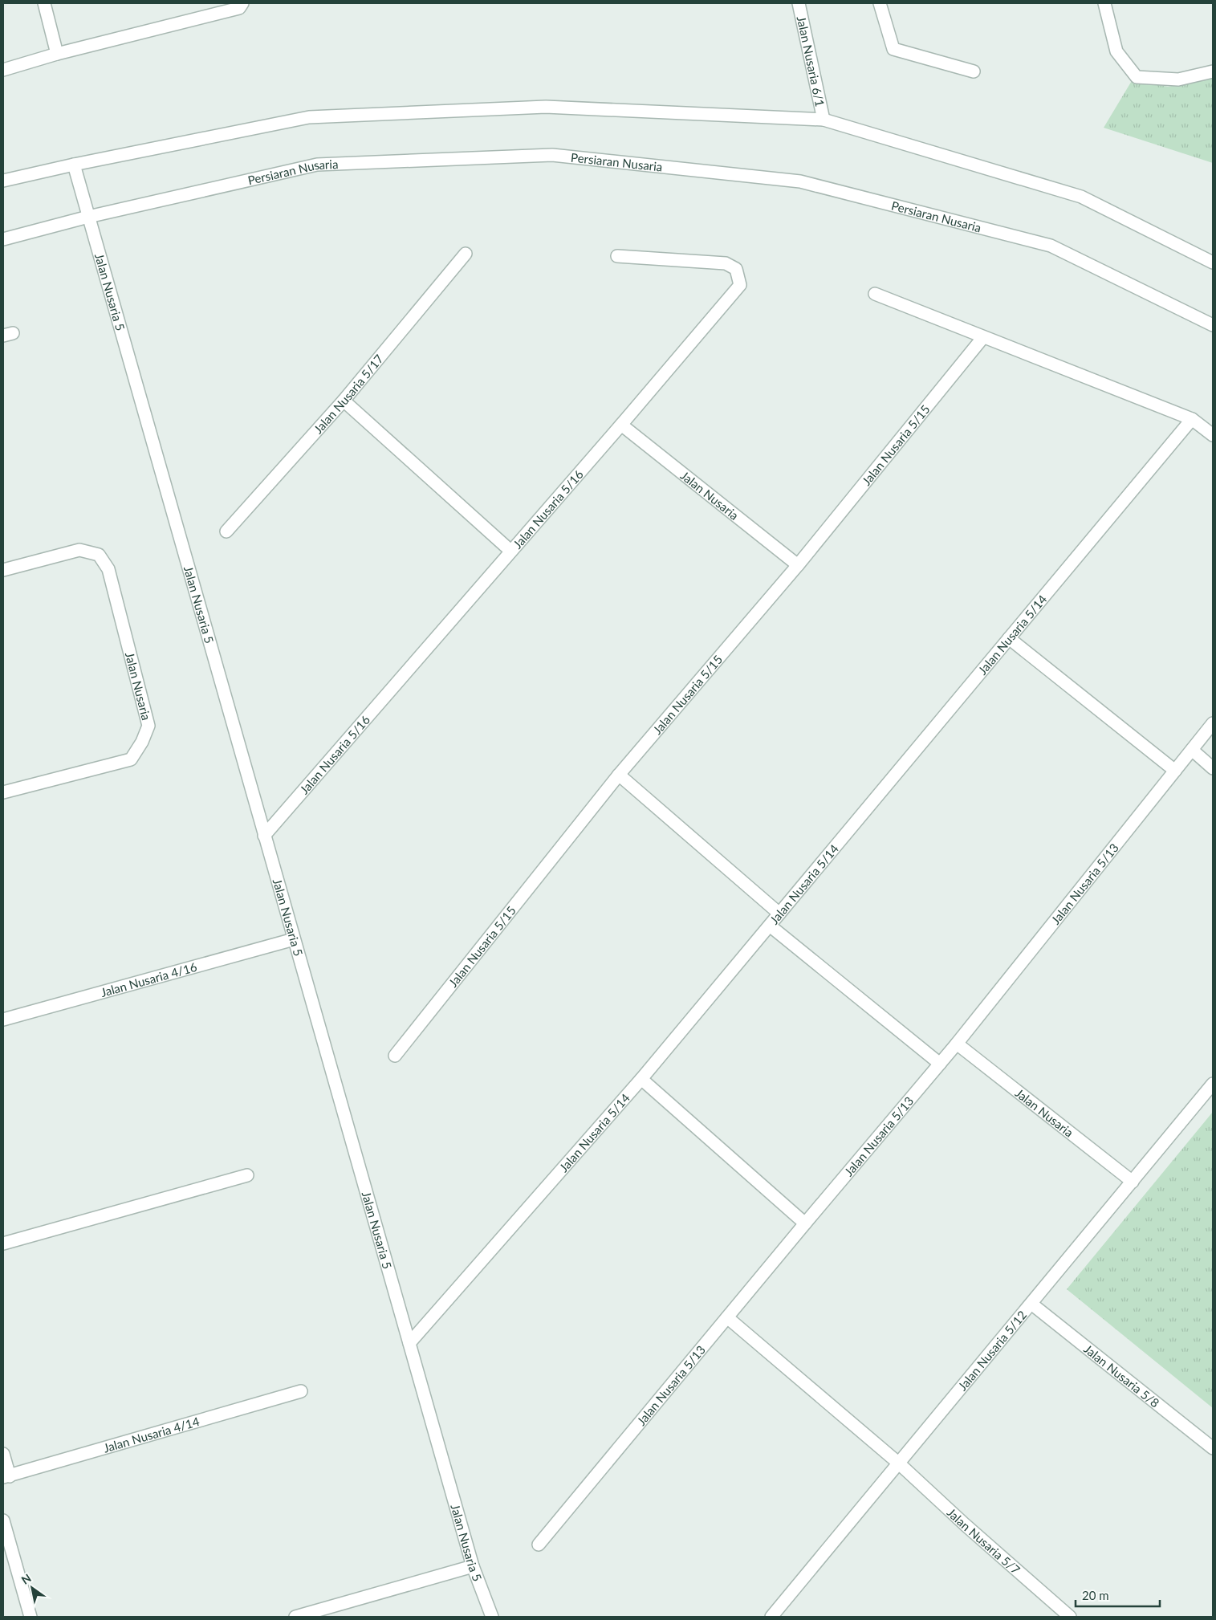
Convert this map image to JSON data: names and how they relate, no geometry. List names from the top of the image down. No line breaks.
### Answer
{"streets":{"street":["Jalan Nusaria 6/1","Persiaran Nusaria","Jalan Nusaria 5","Jalan Nusaria 5/17","Jalan Nusaria 5/15","Jalan Nusaria","Jalan Nusaria 5/16","Jalan Nusaria 5/14","Jalan Nusaria 5/13","Jalan Nusaria 4/16","Jalan Nusaria 5/12","Jalan Nusaria 5/8","Jalan Nusaria 4/14","Jalan Nusaria 5/7"]},"crossings":[["Persiaran Nusaria","Jalan Nusaria 5"],["Jalan Nusaria 5","Jalan Nusaria 5/16"],["Jalan Nusaria 5","Jalan Nusaria 5/14"],["Jalan Nusaria 5","Jalan Nusaria 4/16"],["Jalan Nusaria 5/15","Jalan Nusaria"],["Jalan Nusaria","Jalan Nusaria 5/16"],["Jalan Nusaria","Jalan Nusaria 5/13"],["Jalan Nusaria","Jalan Nusaria 5/12"],["Jalan Nusaria 5/13","Jalan Nusaria 5/7"],["Jalan Nusaria 5/12","Jalan Nusaria 5/8"],["Jalan Nusaria 5/12","Jalan Nusaria 5/7"]],"scale_bar":"20 m","north":"top left"}
